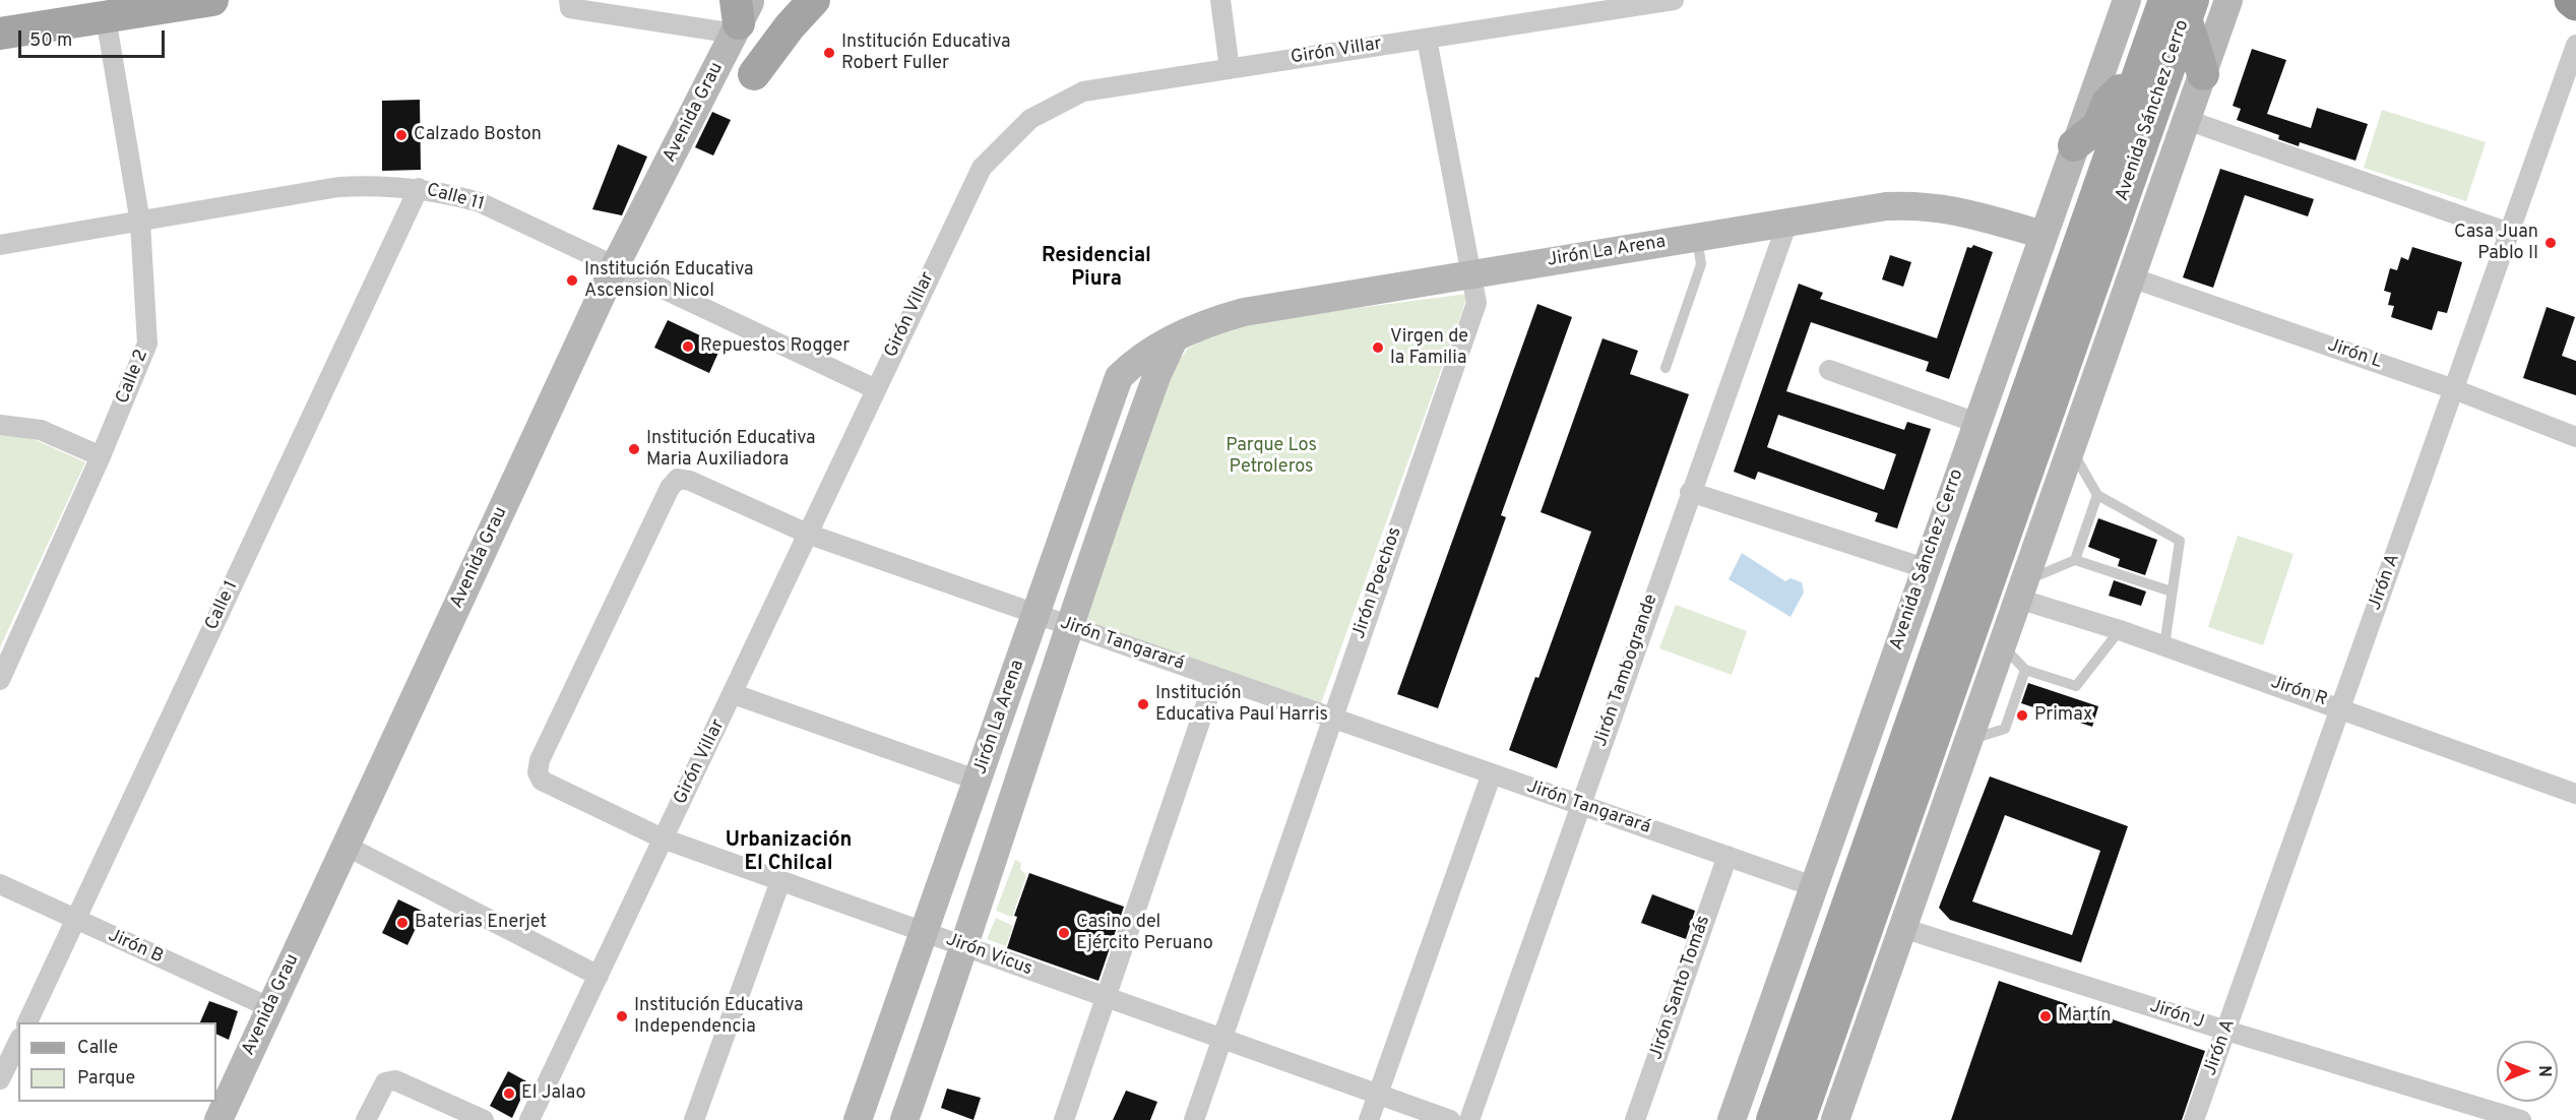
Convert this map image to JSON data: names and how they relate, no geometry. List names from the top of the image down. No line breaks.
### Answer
{"streets":{"main road":["Avenida Sánchez Cerro","Avenida Grau","Jirón La Arena"],"street":["Girón Villar","Calle 11","Jirón L","Calle 2","Jirón A","Jirón Poechos","Calle 1","Jirón Tangarará","Jirón Tambogrande","Jirón R","Jirón B","Jirón Vicus","Jirón Santo Tomás","Jirón J"]},"crossings":[["Girón Villar","Calle 11"],["Girón Villar","Jirón Poechos"],["Girón Villar","Jirón Tangarará"],["Girón Villar","Jirón Vicus"],["Avenida Sánchez Cerro","Jirón La Arena"],["Avenida Sánchez Cerro","Jirón L"],["Avenida Sánchez Cerro","Jirón Tangarará"],["Avenida Sánchez Cerro","Jirón R"],["Avenida Sánchez Cerro","Jirón J"],["Avenida Grau","Calle 11"],["Avenida Grau","Jirón B"],["Calle 11","Calle 2"],["Calle 11","Calle 1"],["Jirón La Arena","Jirón Poechos"],["Jirón La Arena","Jirón Tangarará"],["Jirón La Arena","Jirón Tambogrande"],["Jirón La Arena","Jirón Vicus"],["Jirón L","Jirón A"],["Jirón A","Jirón R"],["Jirón A","Jirón J"],["Jirón Poechos","Jirón Tangarará"],["Jirón Poechos","Jirón Vicus"],["Calle 1","Jirón B"],["Jirón Tangarará","Jirón Tambogrande"],["Jirón Tangarará","Jirón Vicus"],["Jirón Tangarará","Jirón Santo Tomás"]],"districts":["Residencial Piura","Urbanización El Chilcal"],"parks":["Parque Los Petroleros"],"places":["Institución Educativa Robert Fuller","Calzado Boston","Casa Juan Pablo II","Institución Educativa Ascension Nicol","Repuestos Rogger","Virgen de la Familia","Institución Educativa Maria Auxiliadora","Institución Educativa Paul Harris","Primax","Baterias Enerjet","Casino del Ejército Peruano","Institución Educativa Independencia","Martín","El Jalao"],"legend":["Calle","Parque"],"scale_bar":"50 m","north":"right"}
